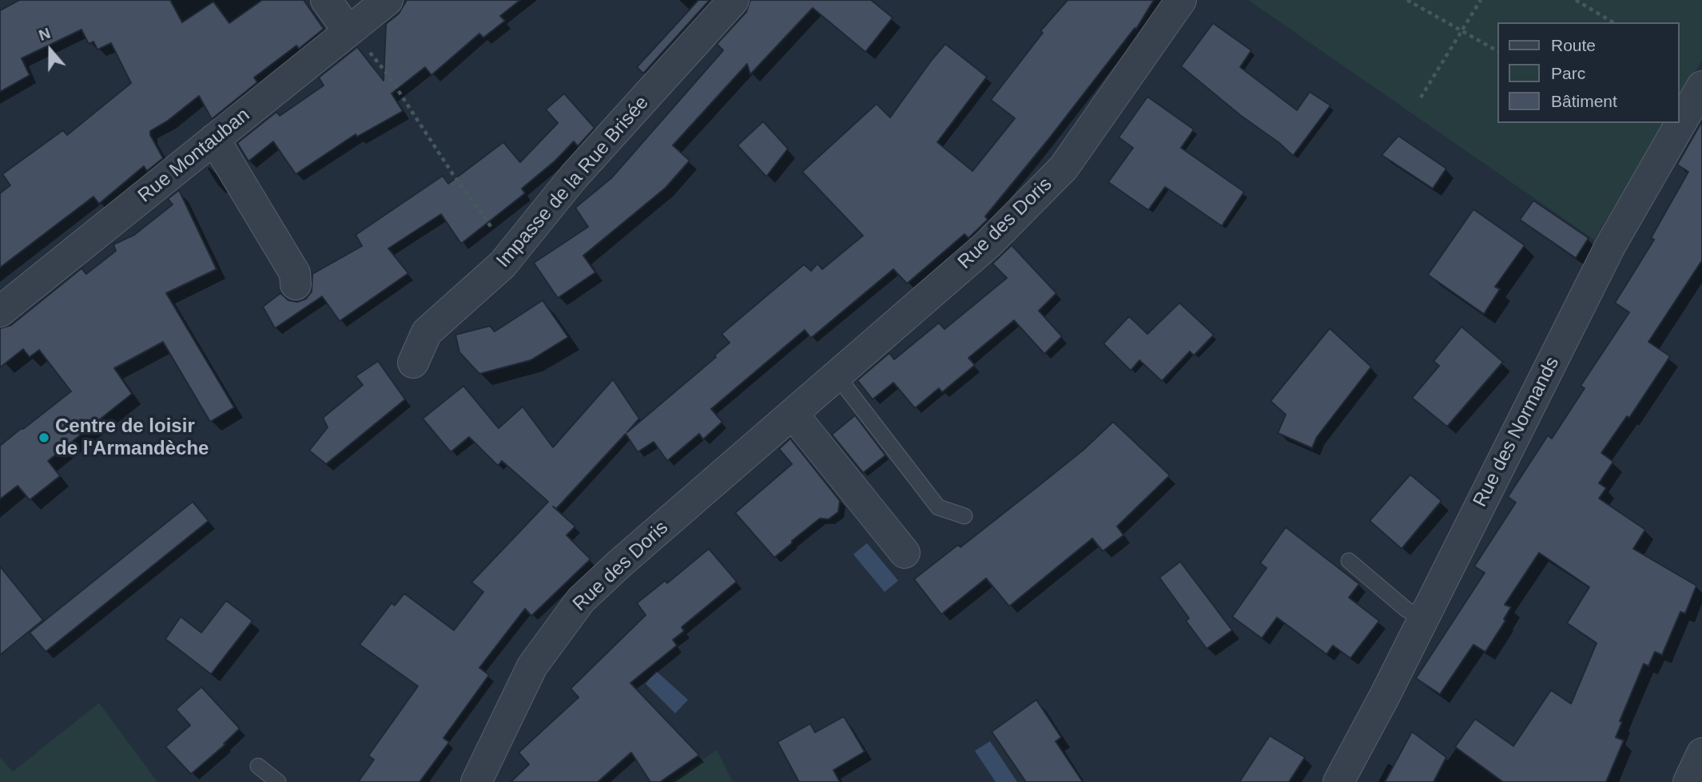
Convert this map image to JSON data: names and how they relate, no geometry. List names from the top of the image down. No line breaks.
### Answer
{"streets":{"street":["Rue Montauban","Impasse de la Rue Brisée","Rue des Doris","Rue des Normands"]},"places":["Centre de loisir de l'Armandèche"],"legend":["Route","Parc","Bâtiment"],"north":"top"}
